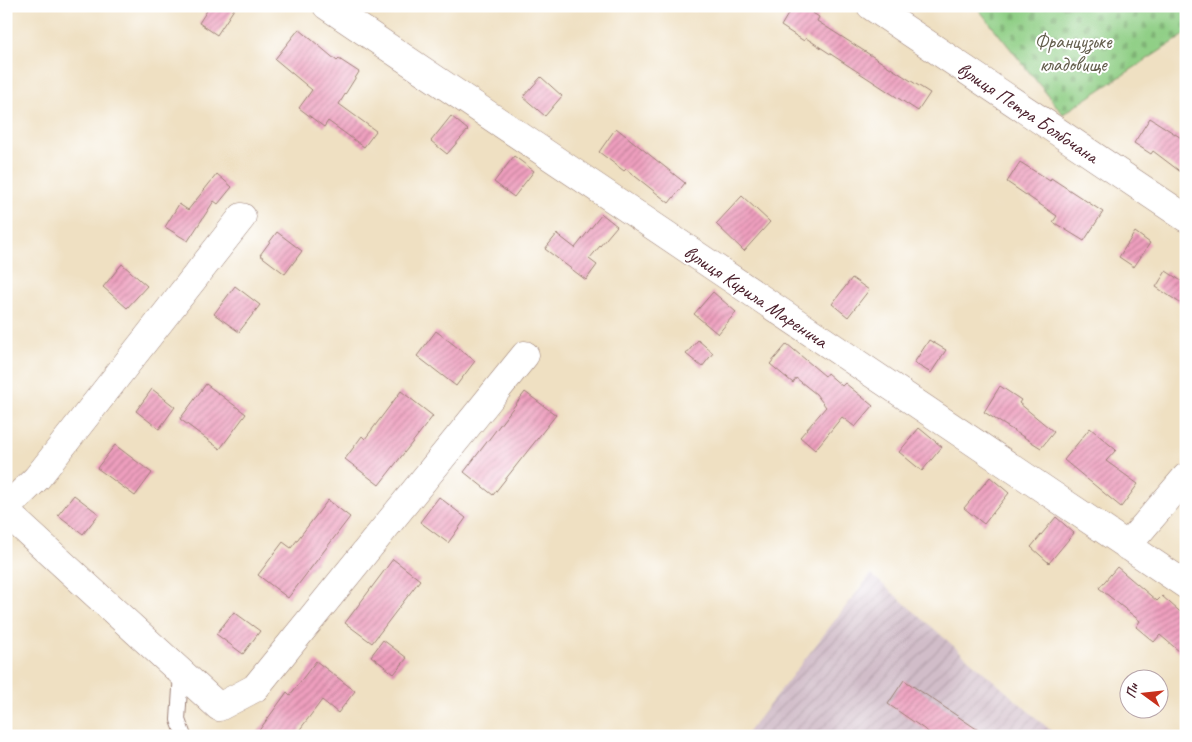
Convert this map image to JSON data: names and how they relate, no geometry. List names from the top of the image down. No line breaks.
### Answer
{"streets":{"street":["вулиця Петра Болбочана","вулиця Кирила Маренича"]},"parks":["Французьке кладовище"],"north":"left"}
